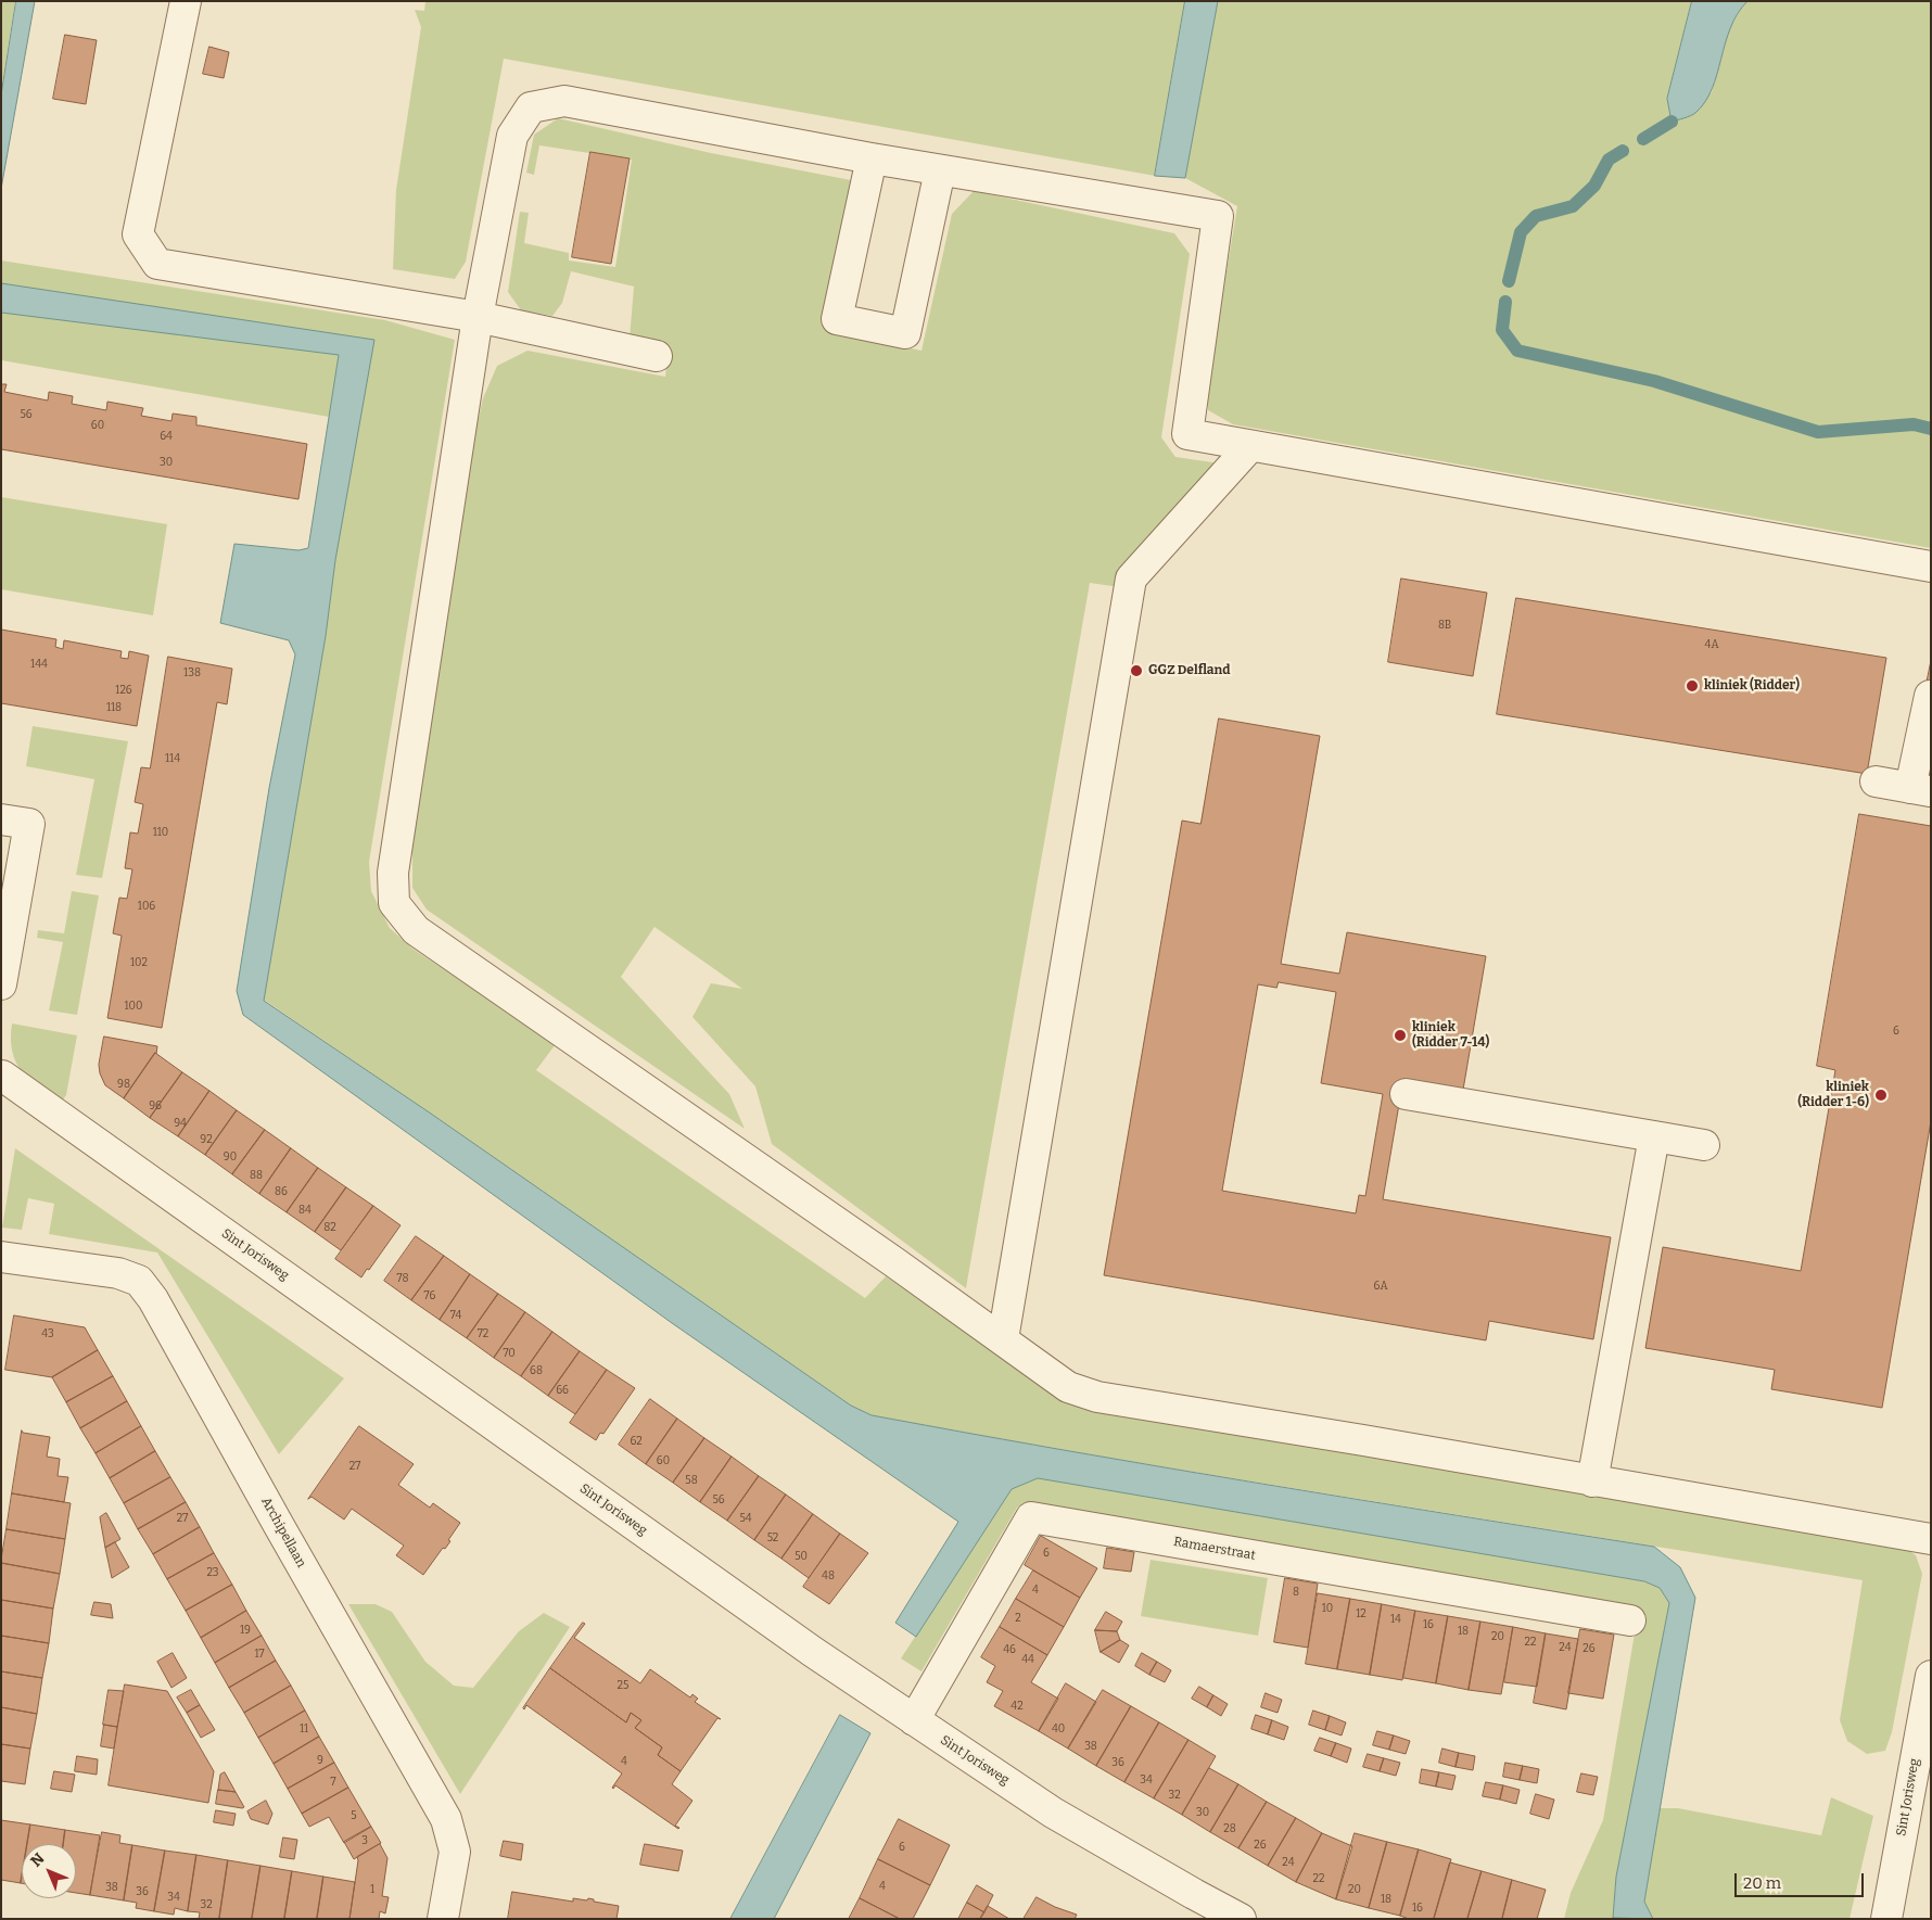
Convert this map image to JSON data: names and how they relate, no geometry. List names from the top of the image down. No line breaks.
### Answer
{"streets":{"street":["Sint Jorisweg","Archipellaan","Ramaerstraat"]},"crossings":[["Sint Jorisweg","Ramaerstraat"]],"places":["GGZ Delfland","kliniek (Ridder)","kliniek (Ridder 7-14)","kliniek (Ridder 1-6)"],"house_numbers":["56","60","64","30","8B","4A","144","138","126","118","114","110","106","102","100","6","98","96","94","92","90","88","86","84","82","78","6A","76","74","43","72","70","68","66","62","60","27","58","56","27","54","52","6","50","23","48","4","8","10","12","2","14","16","19","18","20","22","24","26","46","17","44","25","42","11","40","38","9","4","36","34","7","32","30","5","28","3","26","6","24","22","4","38","1","20","36","34","18","32","16"],"scale_bar":"20 m","north":"top left"}
